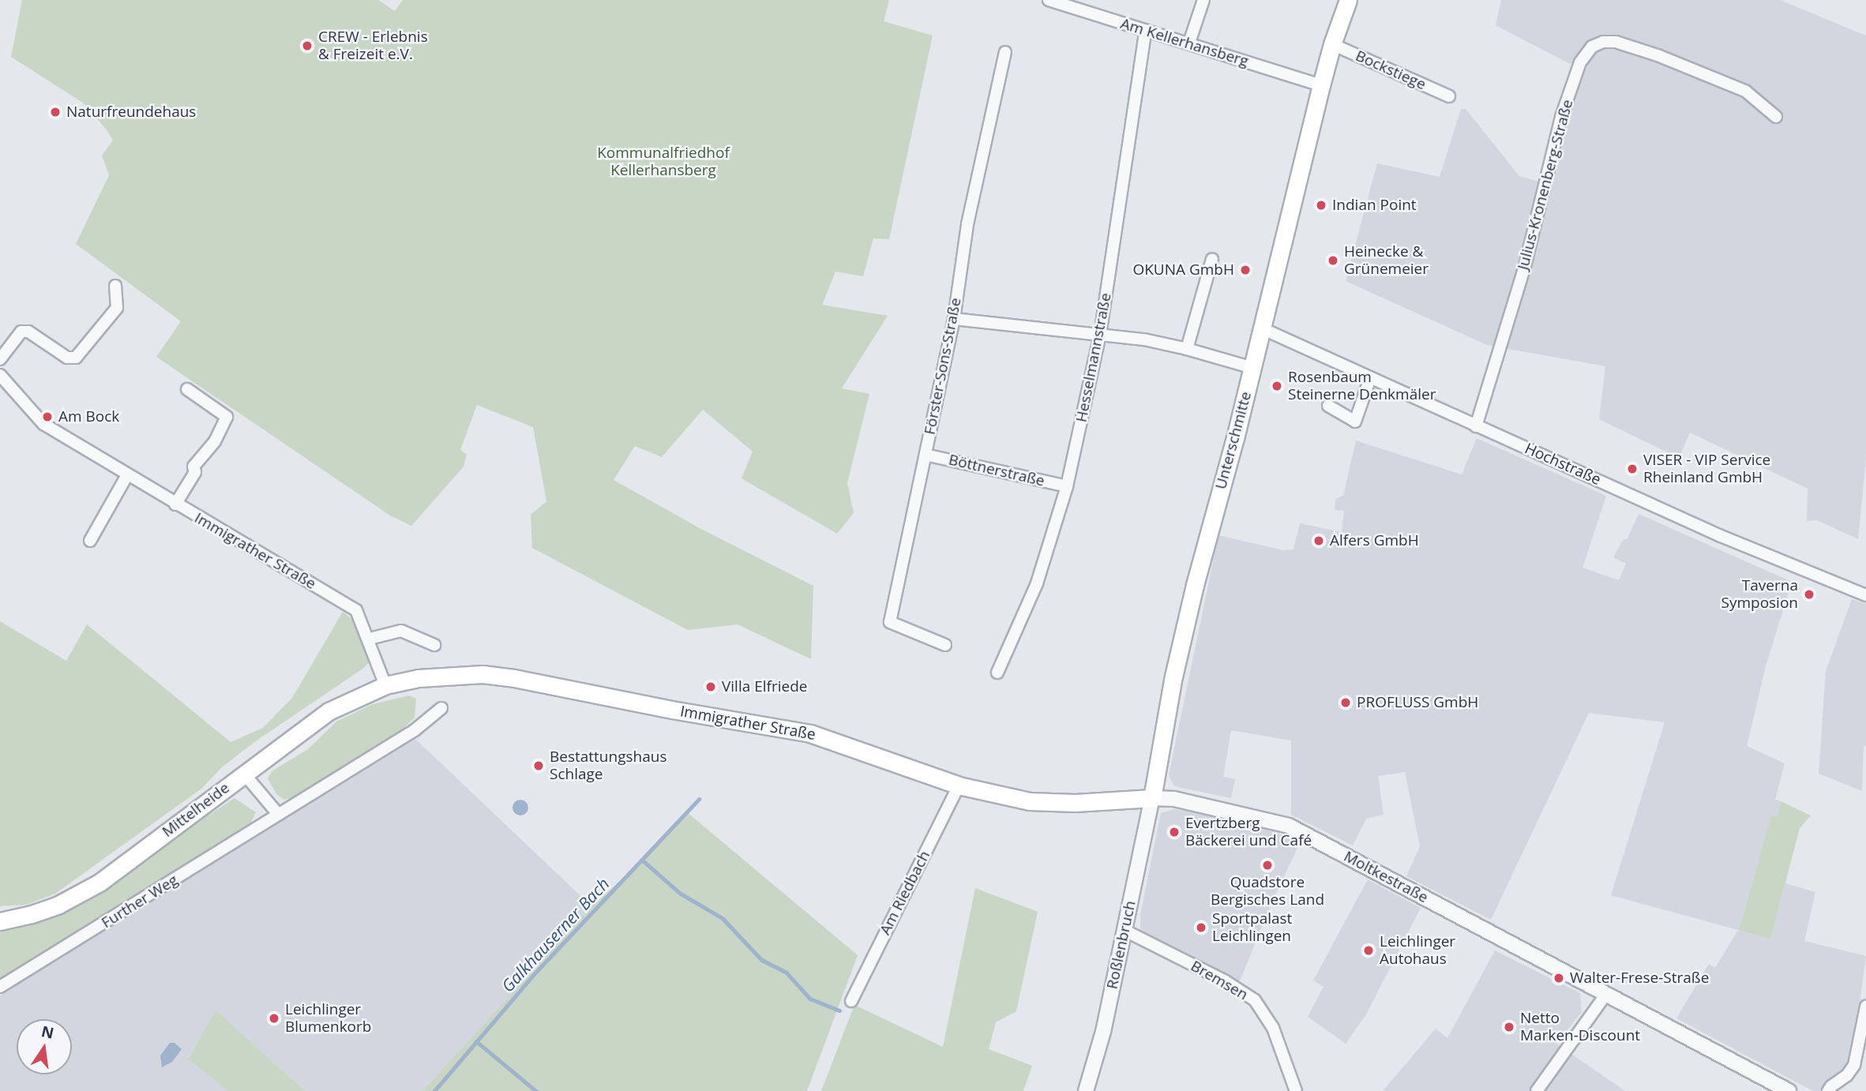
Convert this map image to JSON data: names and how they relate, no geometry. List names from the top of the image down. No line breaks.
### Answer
{"streets":{"main road":["Unterschmitte","Immigrather Straße","Mittelheide"],"street":["Am Kellerhansberg","Bockstiege","Julius-Kronenberg-Straße","Hesselmannstraße","Förster-Sons-Straße","Hochstraße","Böttnerstraße","Moltkestraße","Am Riedbach","Further Weg","Roßlenbruch","Bremsen"]},"crossings":[["Am Kellerhansberg","Hesselmannstraße"],["Am Kellerhansberg","Unterschmitte"],["Julius-Kronenberg-Straße","Hochstraße"],["Hesselmannstraße","Böttnerstraße"],["Förster-Sons-Straße","Böttnerstraße"],["Unterschmitte","Hochstraße"],["Unterschmitte","Immigrather Straße"],["Unterschmitte","Moltkestraße"],["Unterschmitte","Roßlenbruch"],["Immigrather Straße","Mittelheide"],["Immigrather Straße","Moltkestraße"],["Immigrather Straße","Am Riedbach"],["Immigrather Straße","Roßlenbruch"],["Moltkestraße","Roßlenbruch"],["Roßlenbruch","Bremsen"]],"water":["Galkhauserner Bach"],"parks":["Kommunalfriedhof Kellerhansberg"],"places":["CREW - Erlebnis & Freizeit e.V.","Naturfreundehaus","Indian Point","Heinecke & Grünemeier","OKUNA GmbH","Rosenbaum Steinerne Denkmäler","Am Bock","VISER - VIP Service Rheinland GmbH","Alfers GmbH","Taverna Symposion","Villa Elfriede","PROFLUSS GmbH","Bestattungshaus Schlage","Evertzberg Bäckerei und Café","Quadstore Bergisches Land","Sportpalast Leichlingen","Leichlinger Autohaus","Walter-Frese-Straße","Leichlinger Blumenkorb","Netto Marken-Discount"],"north":"top"}
